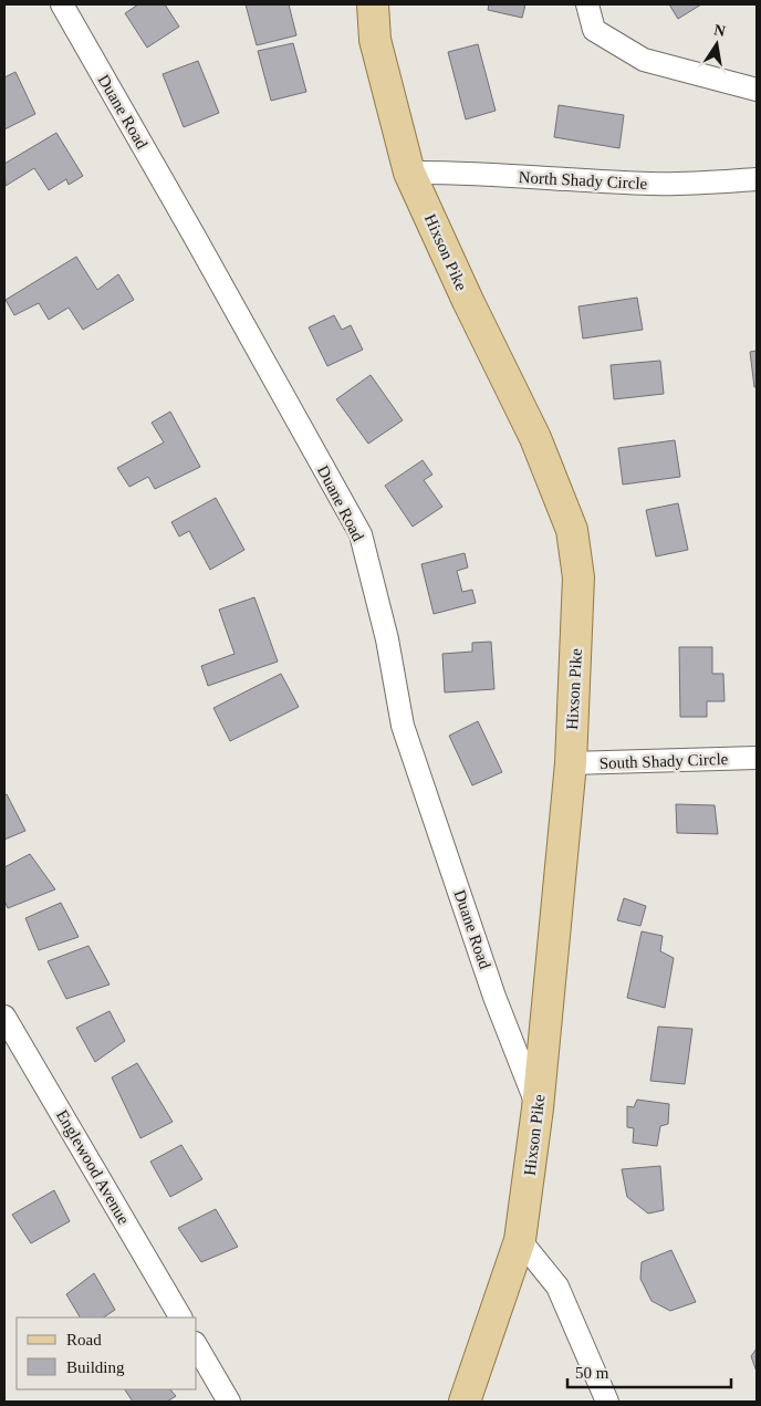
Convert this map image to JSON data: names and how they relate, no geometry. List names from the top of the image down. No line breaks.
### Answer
{"streets":{"main road":["Hixson Pike"],"street":["Duane Road","North Shady Circle","South Shady Circle","Englewood Avenue"]},"crossings":[["Duane Road","Hixson Pike"],["North Shady Circle","Hixson Pike"],["Hixson Pike","South Shady Circle"]],"legend":["Road","Building"],"scale_bar":"50 m","north":"top"}
